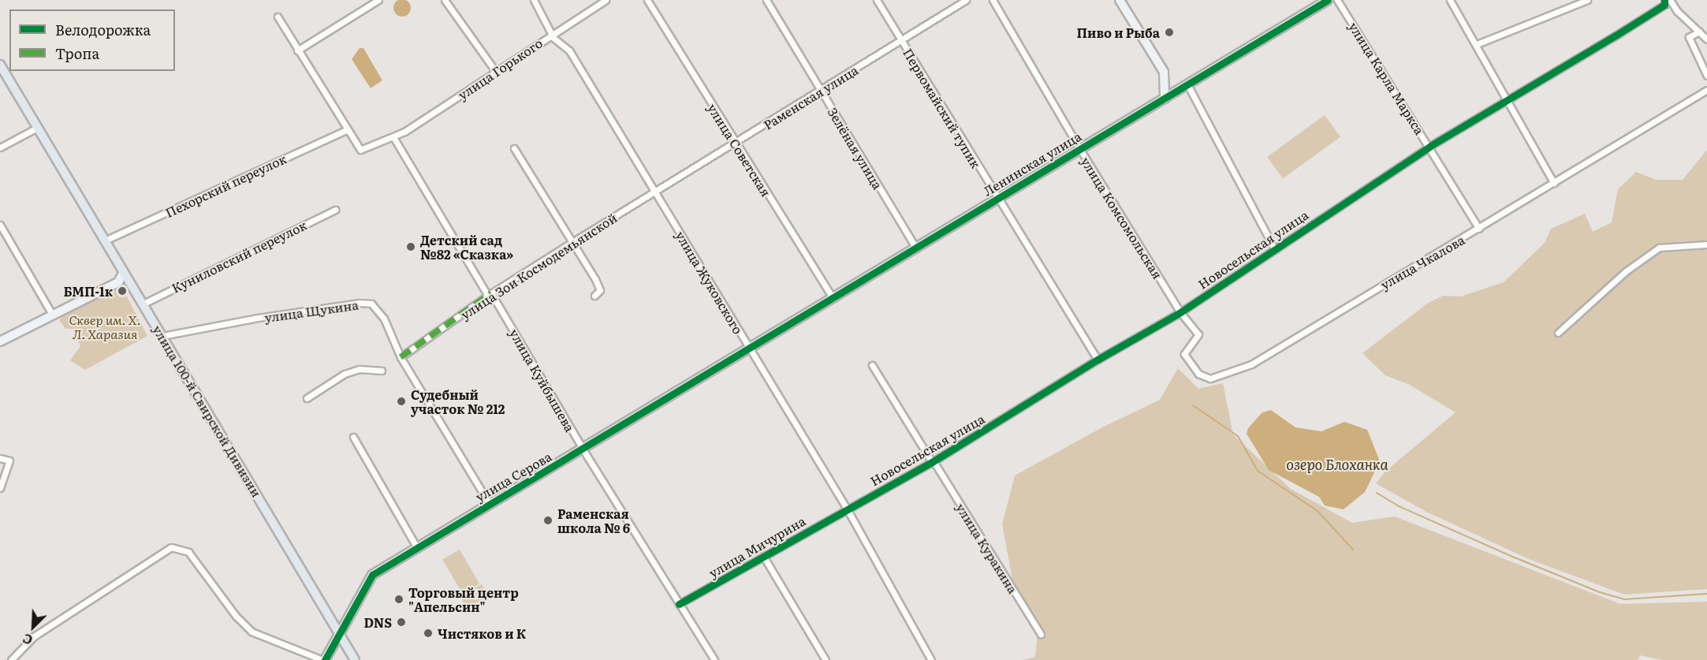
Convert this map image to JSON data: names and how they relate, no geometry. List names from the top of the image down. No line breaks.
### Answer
{"streets":{"main road":["улица 100-й Свирской Дивизии"],"street":["улица Горького","улица Карла Маркса","Раменская улица","Первомайский тупик","Зелёная улица","улица Советская","Ленинская улица","Пехорский переулок","улица Комсомольская","Новосельская улица","Куниловский переулок","улица Чкалова","улица Зои Космодемьянской","улица Жуковского","улица Щукина","улица Куйбышева","улица Серова","улица Мичурина","улица Куракина"]},"crossings":[["улица Горького","Пехорский переулок"],["улица Горького","улица Жуковского"],["улица Карла Маркса","Новосельская улица"],["улица Карла Маркса","улица Чкалова"],["Раменская улица","Первомайский тупик"],["Раменская улица","Зелёная улица"],["Раменская улица","улица Советская"],["Раменская улица","улица Зои Космодемьянской"],["Раменская улица","улица Жуковского"],["Первомайский тупик","Ленинская улица"],["Первомайский тупик","Новосельская улица"],["Зелёная улица","Ленинская улица"],["улица Советская","Ленинская улица"],["Ленинская улица","улица Комсомольская"],["Ленинская улица","улица Жуковского"],["Ленинская улица","улица Серова"],["Пехорский переулок","улица 100-й Свирской Дивизии"],["улица Комсомольская","Новосельская улица"],["улица Комсомольская","улица Чкалова"],["Новосельская улица","улица Чкалова"],["Новосельская улица","улица Жуковского"],["Новосельская улица","улица Мичурина"],["Новосельская улица","улица Куракина"],["Куниловский переулок","улица 100-й Свирской Дивизии"],["улица Зои Космодемьянской","улица Жуковского"],["улица Зои Космодемьянской","улица Щукина"],["улица Зои Космодемьянской","улица Куйбышева"],["улица Жуковского","улица Серова"],["улица Жуковского","улица Мичурина"],["улица Щукина","улица 100-й Свирской Дивизии"],["улица Щукина","улица Серова"],["улица Куйбышева","улица Серова"],["улица Куйбышева","улица Мичурина"],["улица 100-й Свирской Дивизии","улица Серова"]],"water":["озеро Блоханка"],"parks":["Сквер им. Х. Л. Харазия"],"places":["Пиво и Рыба","Детский сад №82 «Сказка»","БМП-1к","Судебный участок № 212","Раменская школа № 6","Торговый центр \"Апельсин\"","DNS","Чистяков и К"],"legend":["Велодорожка","Тропа"],"north":"bottom left"}
